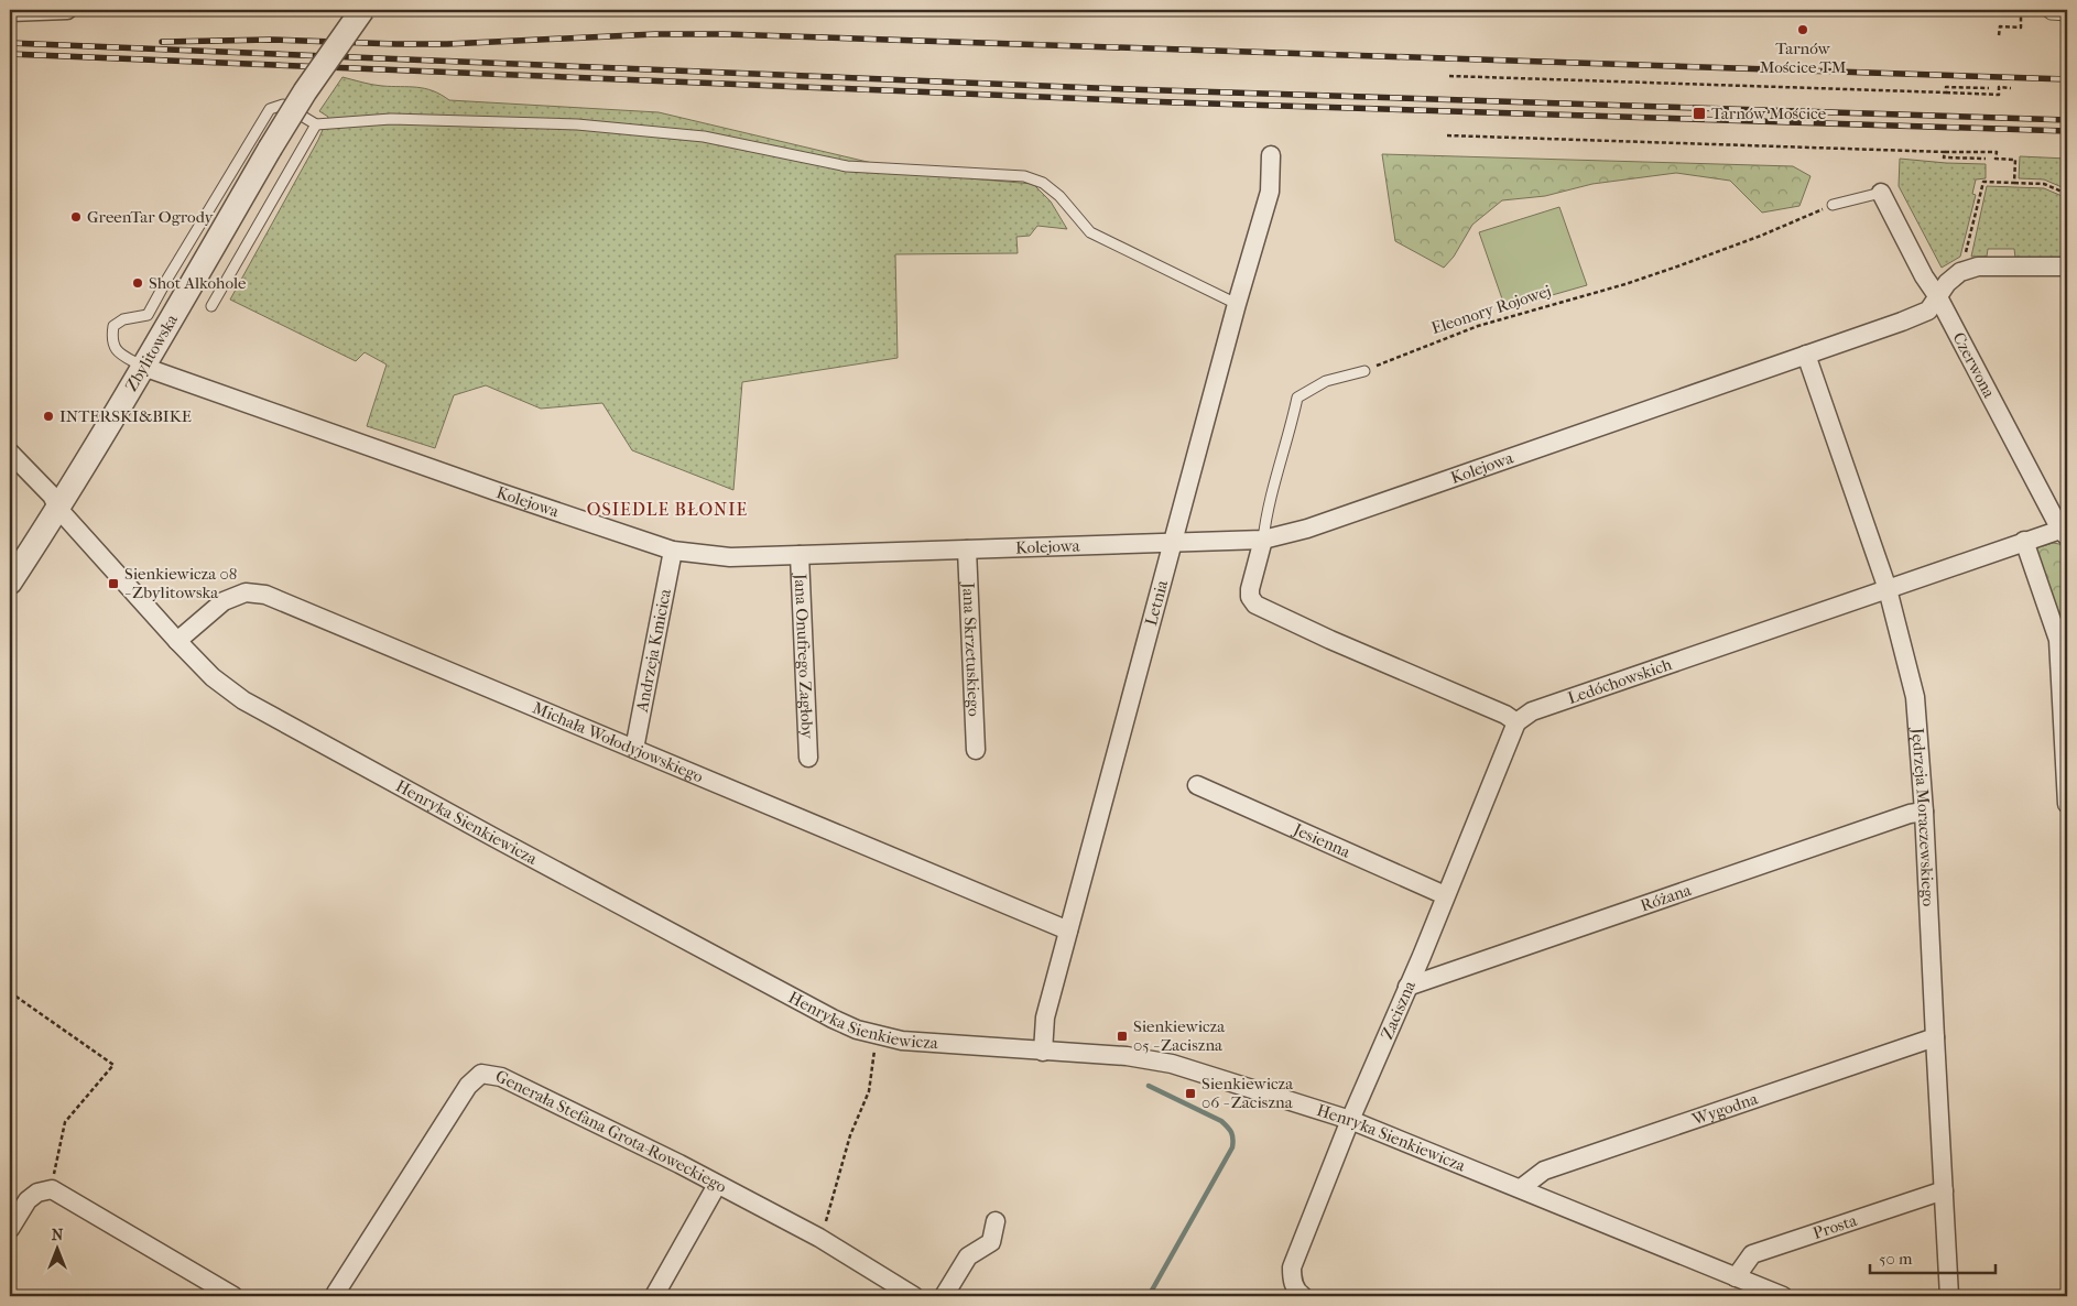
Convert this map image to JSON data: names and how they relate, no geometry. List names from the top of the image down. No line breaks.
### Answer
{"streets":{"street":["Zbylitowska","Czerwona","Kolejowa","Letnia","Andrzeja Kmicica","Jana Skrzetuskiego","Jana Onufrego Zagłoby","Ledóchowskich","Michała Wołodyjowskiego","Jędrzeja Moraczewskiego","Henryka Sienkiewicza","Jesienna","Różana","Zaciszna","Wygodna","Generała Stefana Grota-Roweckiego","Prosta"],"path":["Eleonory Rojowej"]},"crossings":[["Zbylitowska","Kolejowa"],["Zbylitowska","Henryka Sienkiewicza"],["Czerwona","Kolejowa"],["Czerwona","Ledóchowskich"],["Kolejowa","Letnia"],["Kolejowa","Andrzeja Kmicica"],["Kolejowa","Jana Skrzetuskiego"],["Kolejowa","Jana Onufrego Zagłoby"],["Kolejowa","Jędrzeja Moraczewskiego"],["Letnia","Michała Wołodyjowskiego"],["Letnia","Henryka Sienkiewicza"],["Andrzeja Kmicica","Michała Wołodyjowskiego"],["Ledóchowskich","Jędrzeja Moraczewskiego"],["Ledóchowskich","Zaciszna"],["Michała Wołodyjowskiego","Henryka Sienkiewicza"],["Jędrzeja Moraczewskiego","Różana"],["Jędrzeja Moraczewskiego","Wygodna"],["Jędrzeja Moraczewskiego","Prosta"],["Henryka Sienkiewicza","Zaciszna"],["Henryka Sienkiewicza","Wygodna"],["Henryka Sienkiewicza","Prosta"],["Jesienna","Zaciszna"],["Różana","Zaciszna"]],"districts":["OSIEDLE BŁONIE"],"places":{"other":["Tarnów Mościce TM","GreenTar Ogrody","Shot Alkohole","INTERSKI&BIKE"],"transit":["Tarnów Mościce","Sienkiewicza 08 - Zbylitowska","Sienkiewicza 05 - Zaciszna","Sienkiewicza 06 - Zaciszna"]},"scale_bar":"50 m","north":"top"}
